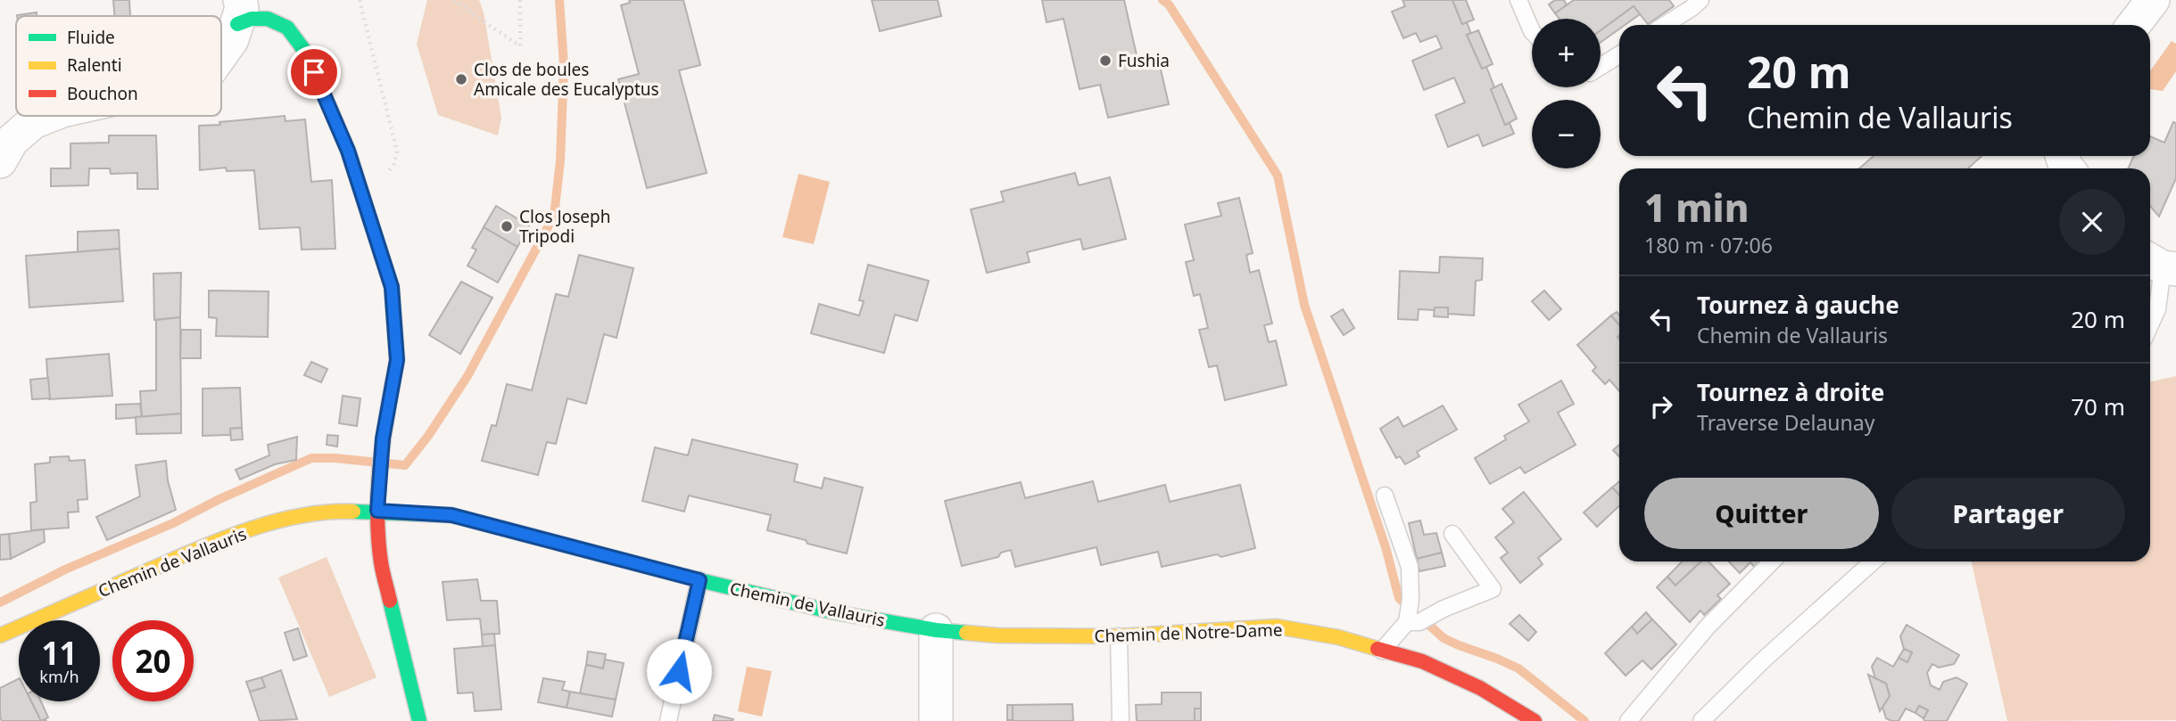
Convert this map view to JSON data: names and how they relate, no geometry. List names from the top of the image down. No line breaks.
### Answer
{"streets":{"street":["Chemin de Vallauris","Chemin de Notre-Dame"]},"crossings":[["Chemin de Vallauris","Chemin de Notre-Dame"]],"places":["Fushia","Clos de boules Amicale des Eucalyptus","Clos Joseph Tripodi"],"legend":["Fluide","Ralenti","Bouchon"],"page":{"map_buttons":["+","−"],"turn":["20 m","Chemin de Vallauris"],"heading":["1 min","180 m · 07:06"],"list":[{"name":"Tournez à gauche","note":"Chemin de Vallauris","value":"20 m"},{"name":"Tournez à droite","note":"Traverse Delaunay","value":"70 m"}],"buttons":["Quitter","Partager"],"speed":"11 km/h","limit":"20"}}
